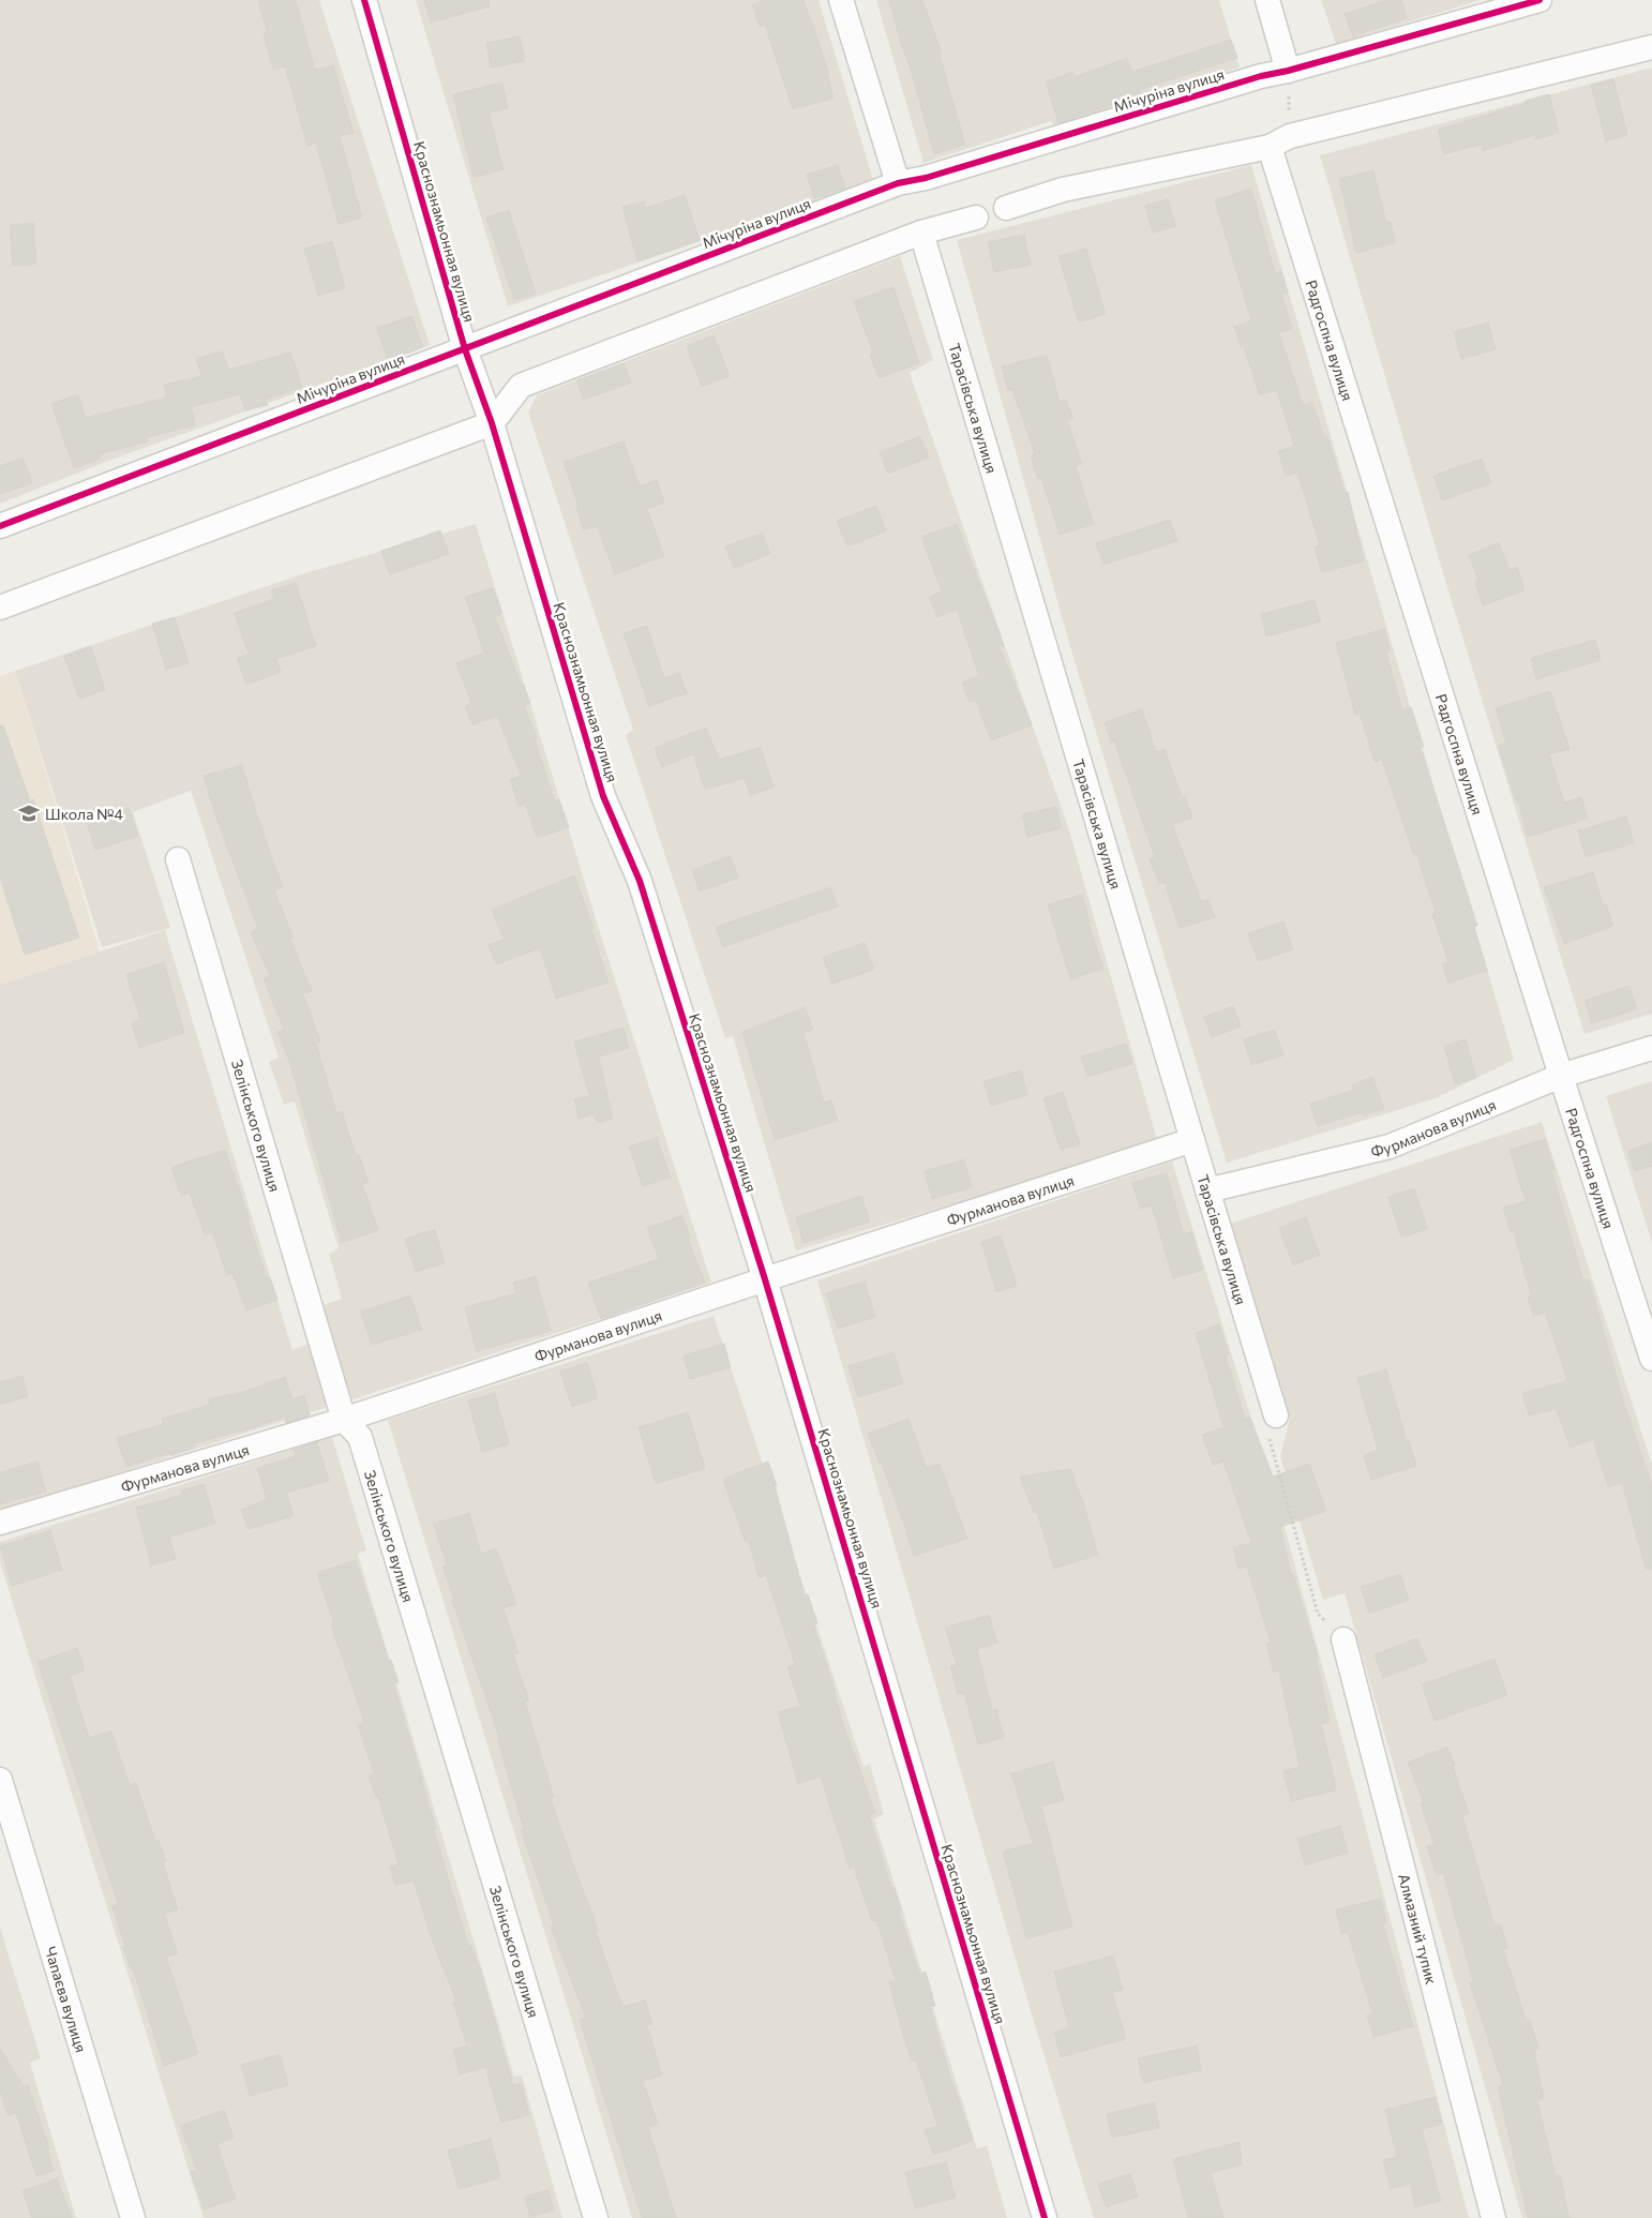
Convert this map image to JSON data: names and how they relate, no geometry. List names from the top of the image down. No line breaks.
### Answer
{"streets":{"street":["Мічуріна вулиця","Краснознамьонная вулиця","Радгоспна вулиця","Тарасівська вулиця","Зелінського вулиця","Фурманова вулиця","Алмазний тупик","Чапаєва вулиця"]},"crossings":[["Мічуріна вулиця","Краснознамьонная вулиця"],["Краснознамьонная вулиця","Фурманова вулиця"],["Радгоспна вулиця","Фурманова вулиця"],["Тарасівська вулиця","Фурманова вулиця"],["Зелінського вулиця","Фурманова вулиця"]],"places":{"school or university":["Школа №4"]}}
